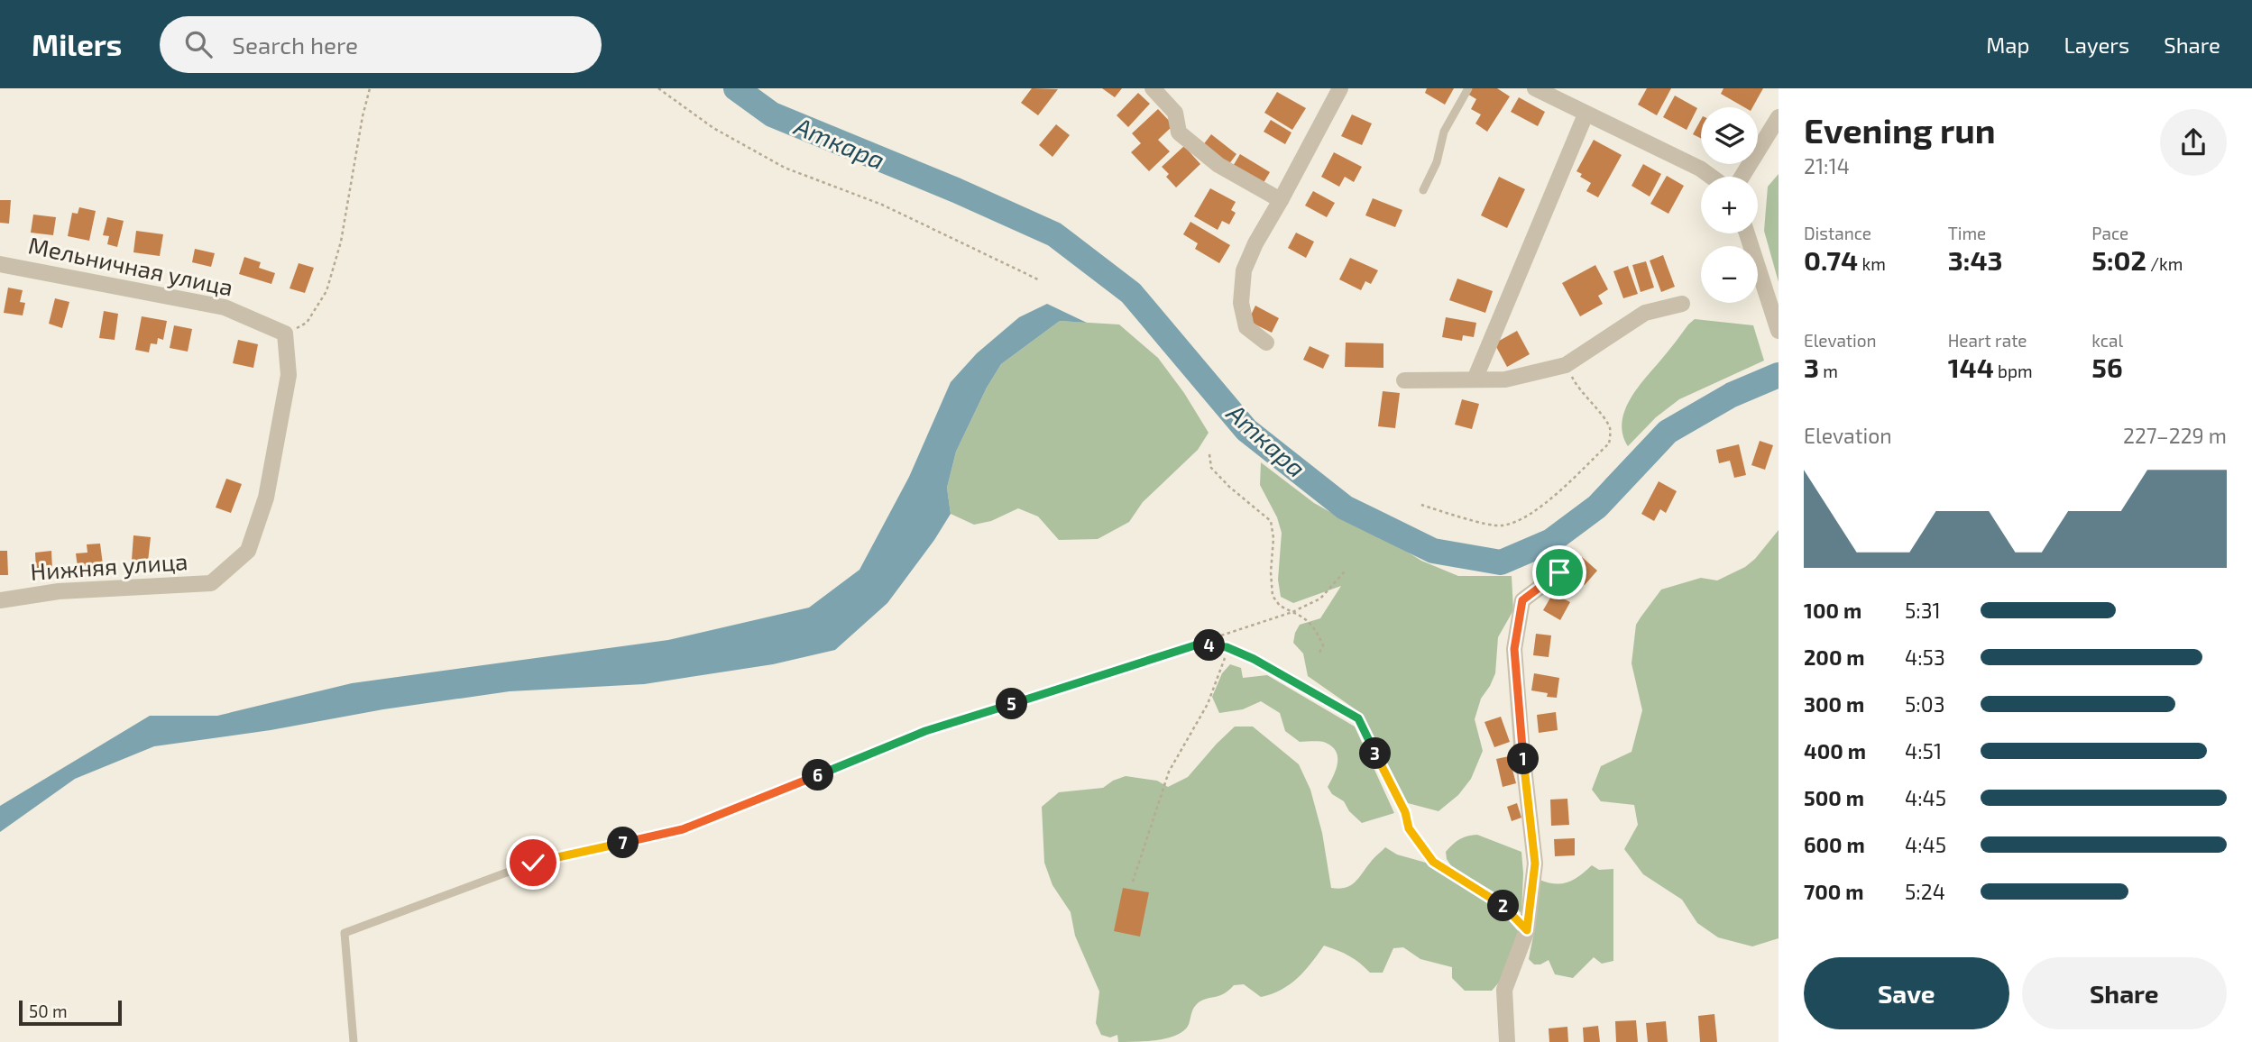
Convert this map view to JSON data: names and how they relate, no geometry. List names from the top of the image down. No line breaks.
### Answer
{"streets":{"street":["Мельничная улица","Нижняя улица"]},"crossings":[["Мельничная улица","Нижняя улица"]],"water":["Аткара"],"scale_bar":"50 m","page":{"header":"Milers","search":"Search here","nav":["Map","Layers","Share"],"heading":["Evening run","21:14"],"map_buttons":["+","−"],"stats":[["Distance","0.74 km"],["Time","3:43"],["Pace","5:02 /km"],["Elevation","3 m"],["Heart rate","144 bpm"],["kcal","56"]],"chart":["Elevation","227–229 m"],"list":[{"name":"100 m","note":"5:31"},{"name":"200 m","note":"4:53"},{"name":"300 m","note":"5:03"},{"name":"400 m","note":"4:51"},{"name":"500 m","note":"4:45"},{"name":"600 m","note":"4:45"},{"name":"700 m","note":"5:24"}],"pins":["4","5","3","1","6","7","2"],"buttons":["Save","Share"],"scale":"50 m"}}
